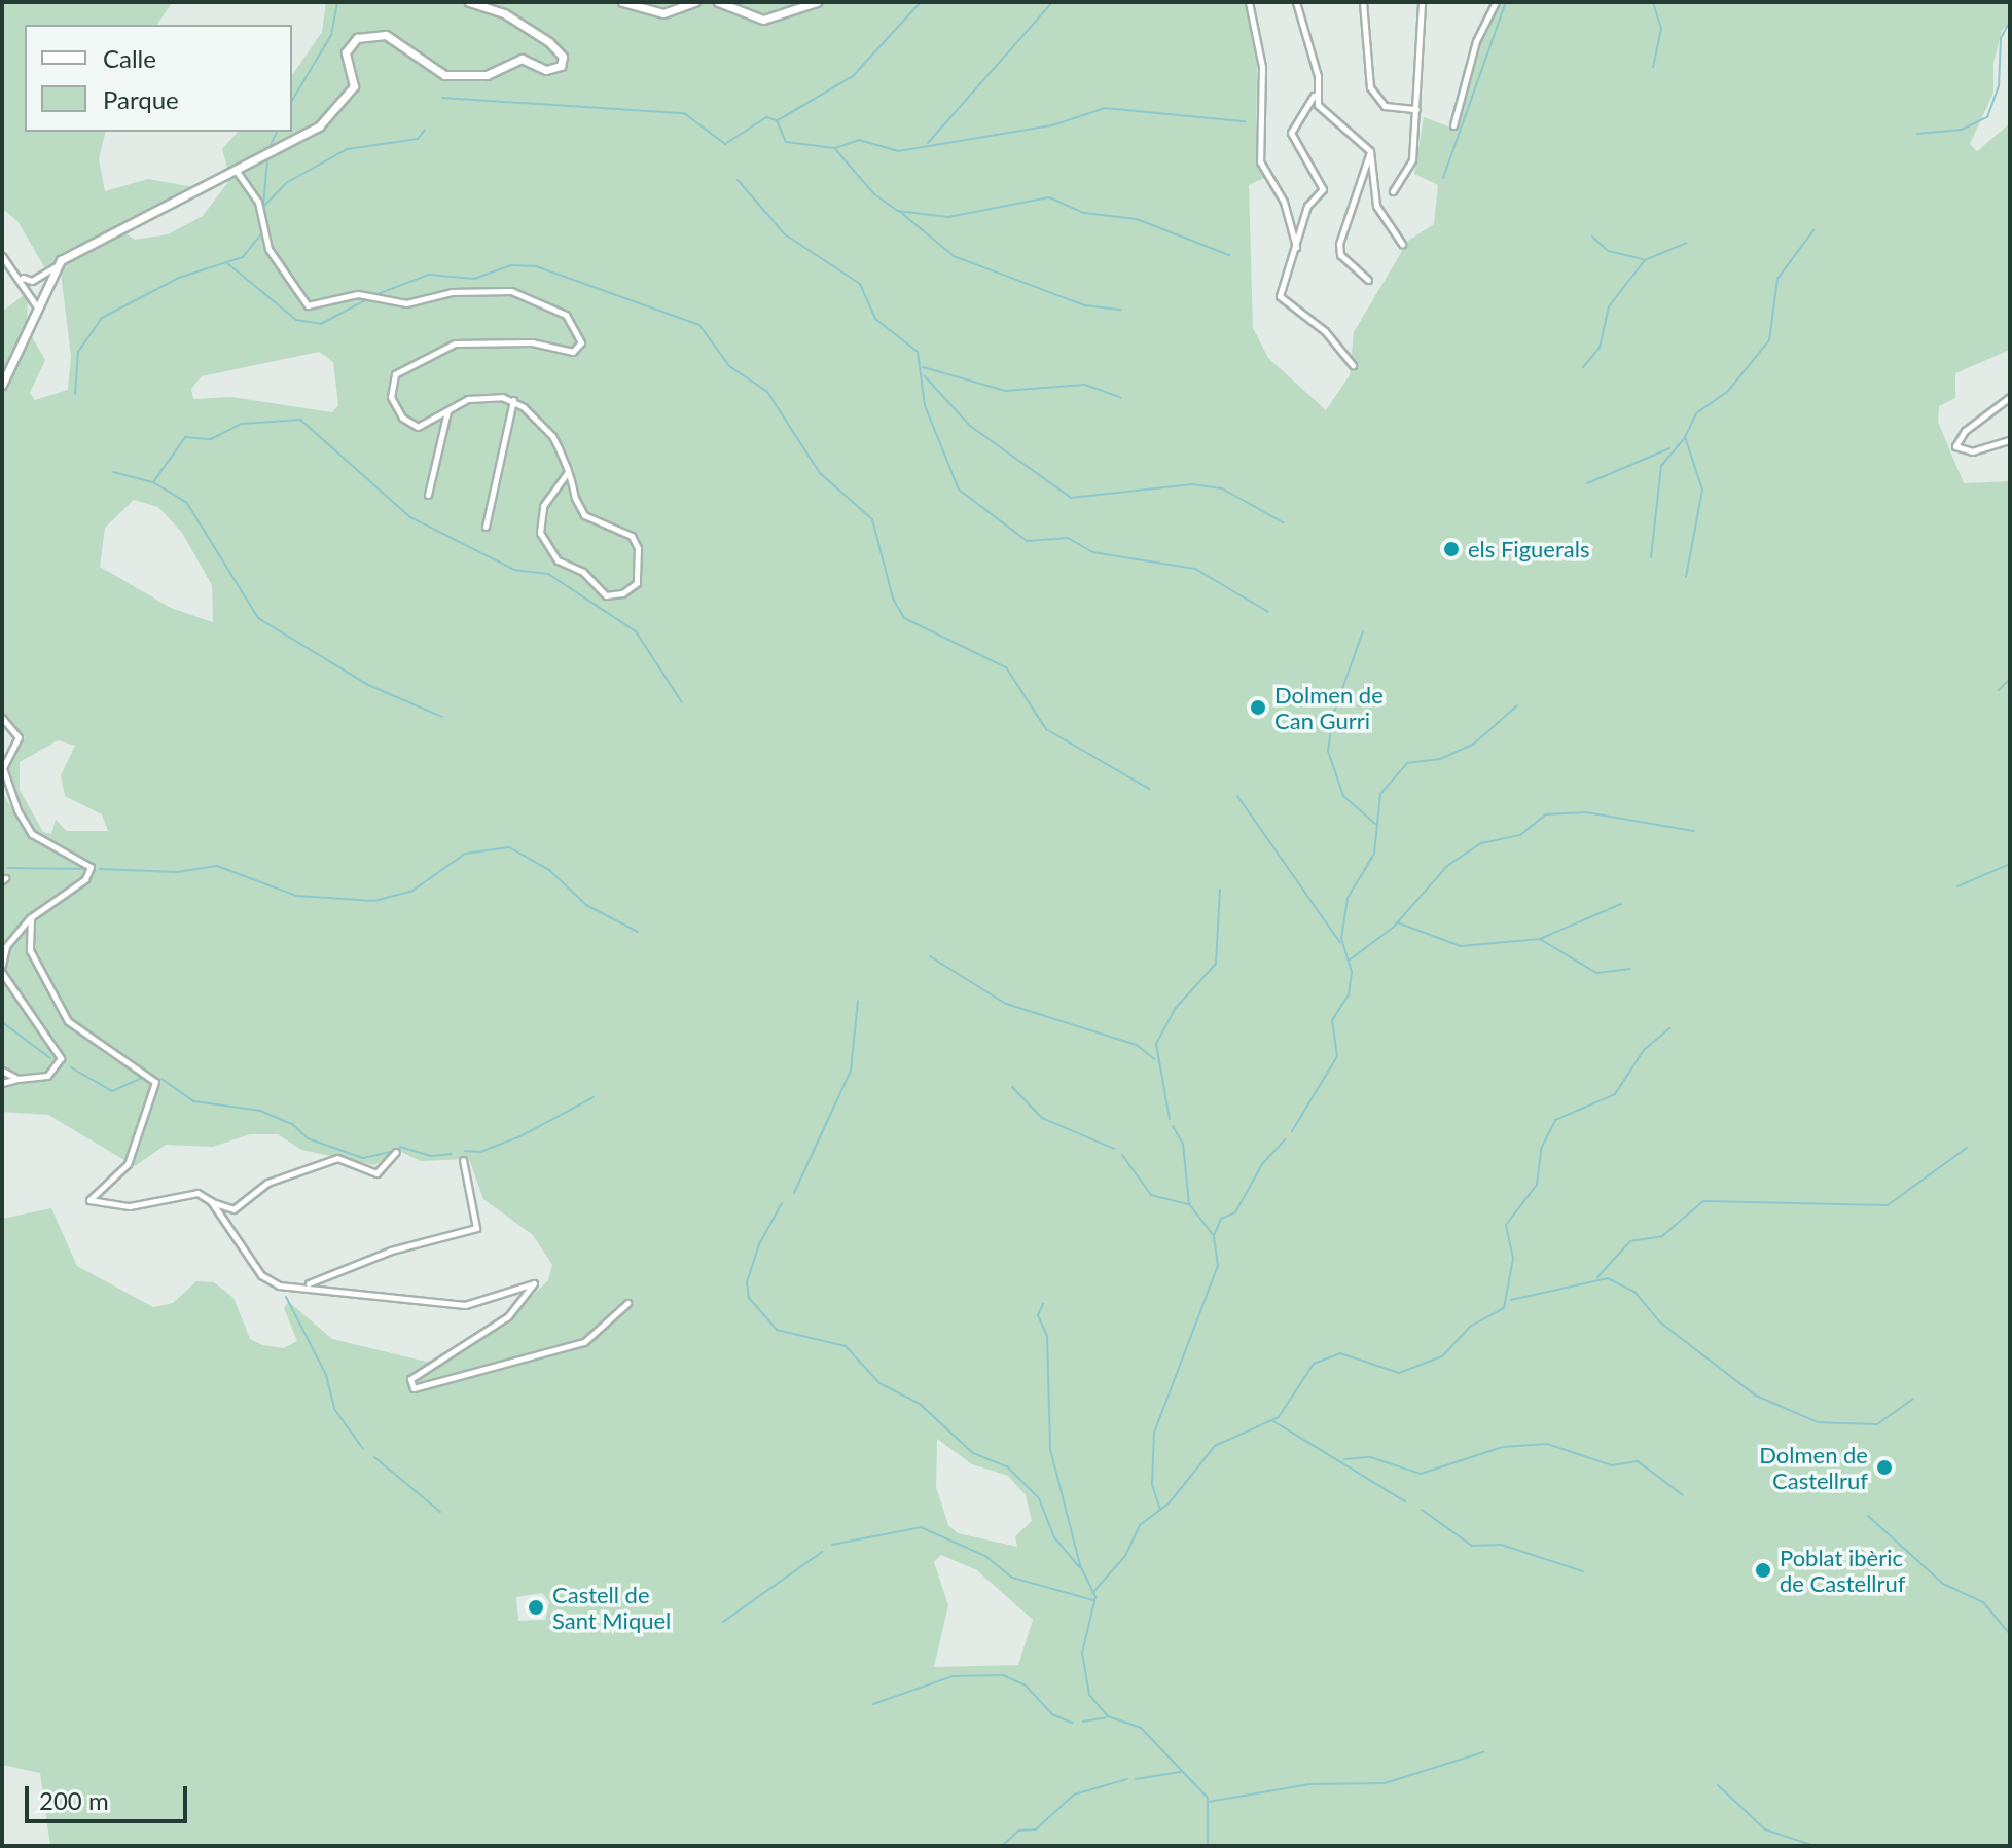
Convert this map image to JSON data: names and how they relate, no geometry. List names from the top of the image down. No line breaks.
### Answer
{"places":["els Figuerals","Dolmen de Can Gurri","Dolmen de Castellruf","Poblat ibèric de Castellruf","Castell de Sant Miquel"],"legend":["Calle","Parque"],"scale_bar":"200 m"}
